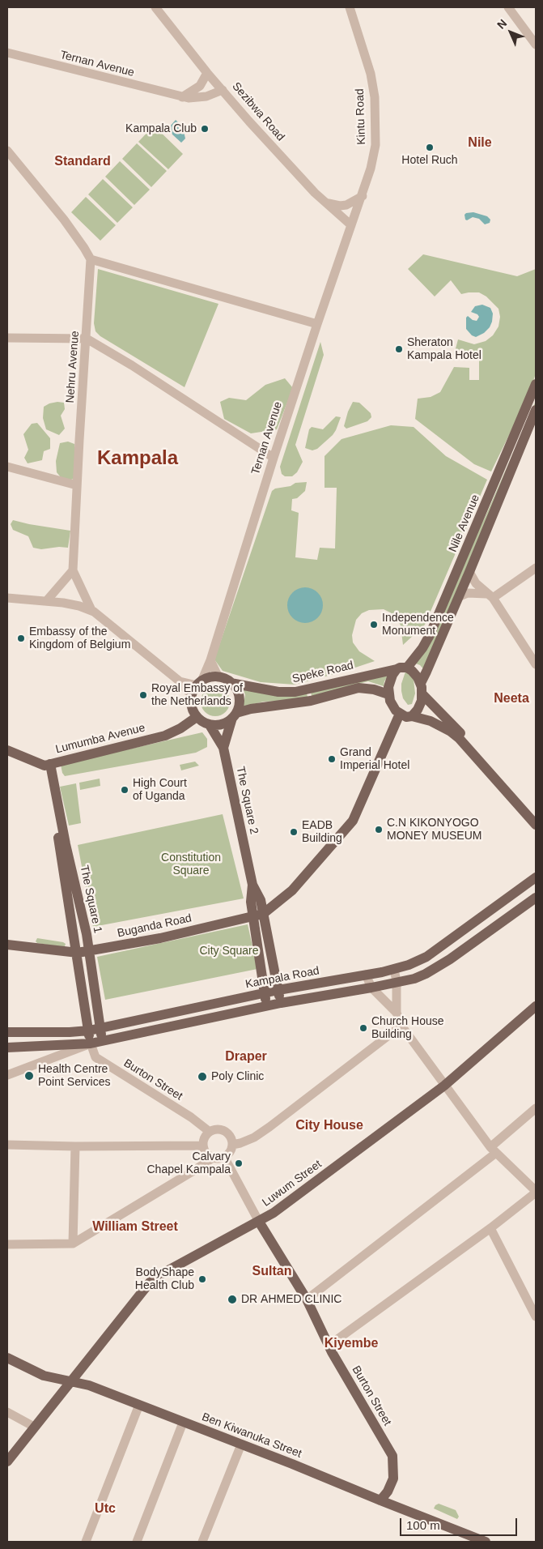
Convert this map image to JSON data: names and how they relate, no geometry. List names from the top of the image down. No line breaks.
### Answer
{"streets":{"main road":["Nile Avenue","Speke Road","Lumumba Avenue","The Square 2","The Square 1","Buganda Road","Kampala Road","Burton Street","Luwum Street","Ben Kiwanuka Street"],"street":["Ternan Avenue","Sezibwa Road","Kintu Road","Nehru Avenue"]},"crossings":[["Ternan Avenue","Sezibwa Road"],["Ternan Avenue","Kintu Road"],["Ternan Avenue","Speke Road"],["Ternan Avenue","Lumumba Avenue"],["Ternan Avenue","The Square 2"],["Sezibwa Road","Kintu Road"],["Nile Avenue","Speke Road"],["Nile Avenue","Buganda Road"],["Speke Road","Lumumba Avenue"],["Speke Road","The Square 2"],["Speke Road","Buganda Road"],["Lumumba Avenue","The Square 2"],["Lumumba Avenue","The Square 1"],["The Square 2","Buganda Road"],["The Square 2","Kampala Road"],["The Square 1","Buganda Road"],["The Square 1","Kampala Road"],["The Square 1","Burton Street"],["Burton Street","Luwum Street"],["Burton Street","Ben Kiwanuka Street"],["Luwum Street","Ben Kiwanuka Street"]],"districts":["Nile","Standard","Kampala","Neeta","Draper","City House","William Street","Sultan","Kiyembe","Utc"],"parks":["Constitution Square","City Square"],"places":["Kampala Club","Hotel Ruch","Sheraton Kampala Hotel","Independence Monument","Embassy of the Kingdom of Belgium","Royal Embassy of the Netherlands","Grand Imperial Hotel","High Court of Uganda","C.N KIKONYOGO MONEY MUSEUM","EADB Building","Church House Building","Health Centre Point Services","Poly Clinic","Calvary Chapel Kampala","BodyShape Health Club","DR AHMED CLINIC"],"scale_bar":"100 m","north":"top left"}
